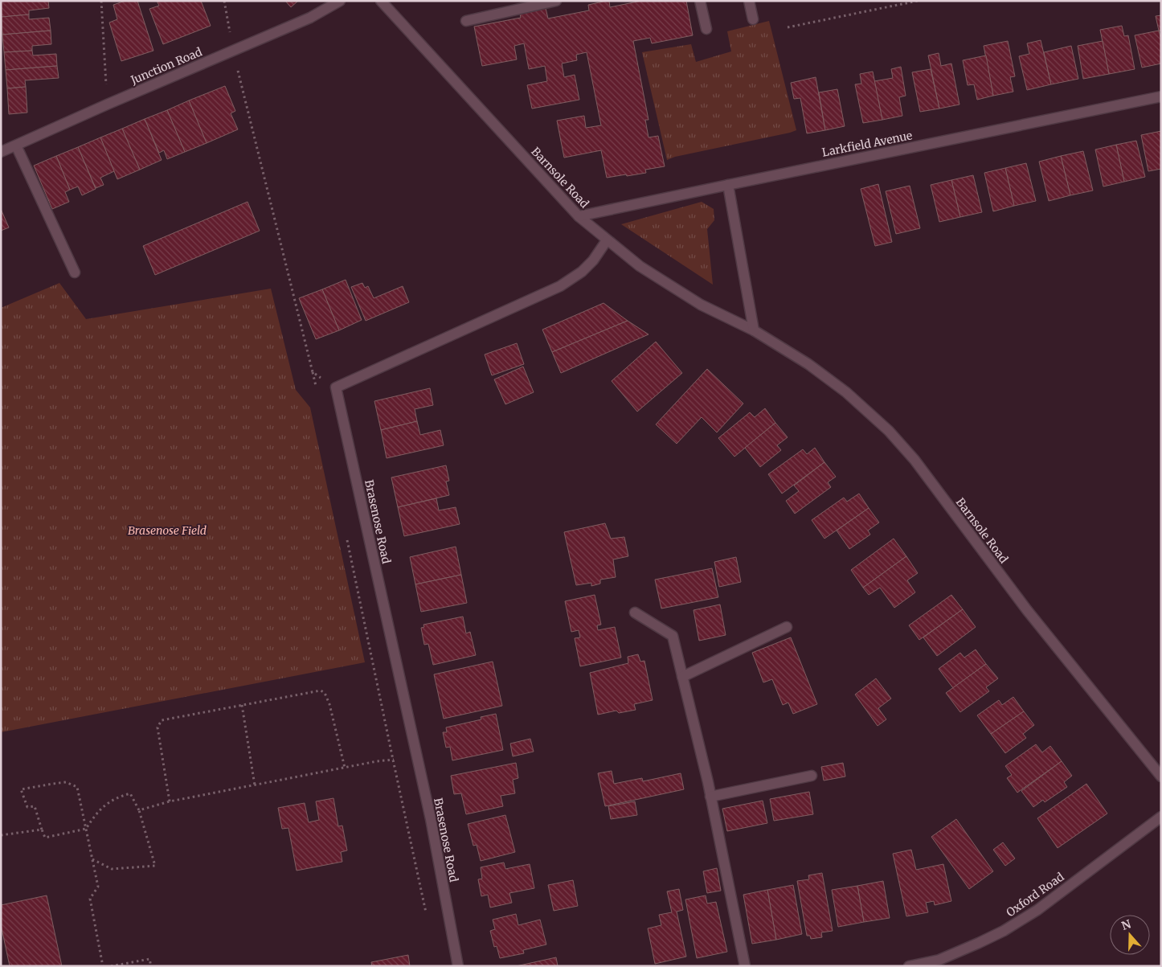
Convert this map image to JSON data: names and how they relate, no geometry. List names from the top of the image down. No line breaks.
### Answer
{"streets":{"street":["Junction Road","Larkfield Avenue","Barnsole Road","Brasenose Road","Oxford Road"]},"crossings":[["Larkfield Avenue","Barnsole Road"]],"parks":["Brasenose Field"],"north":"top"}
